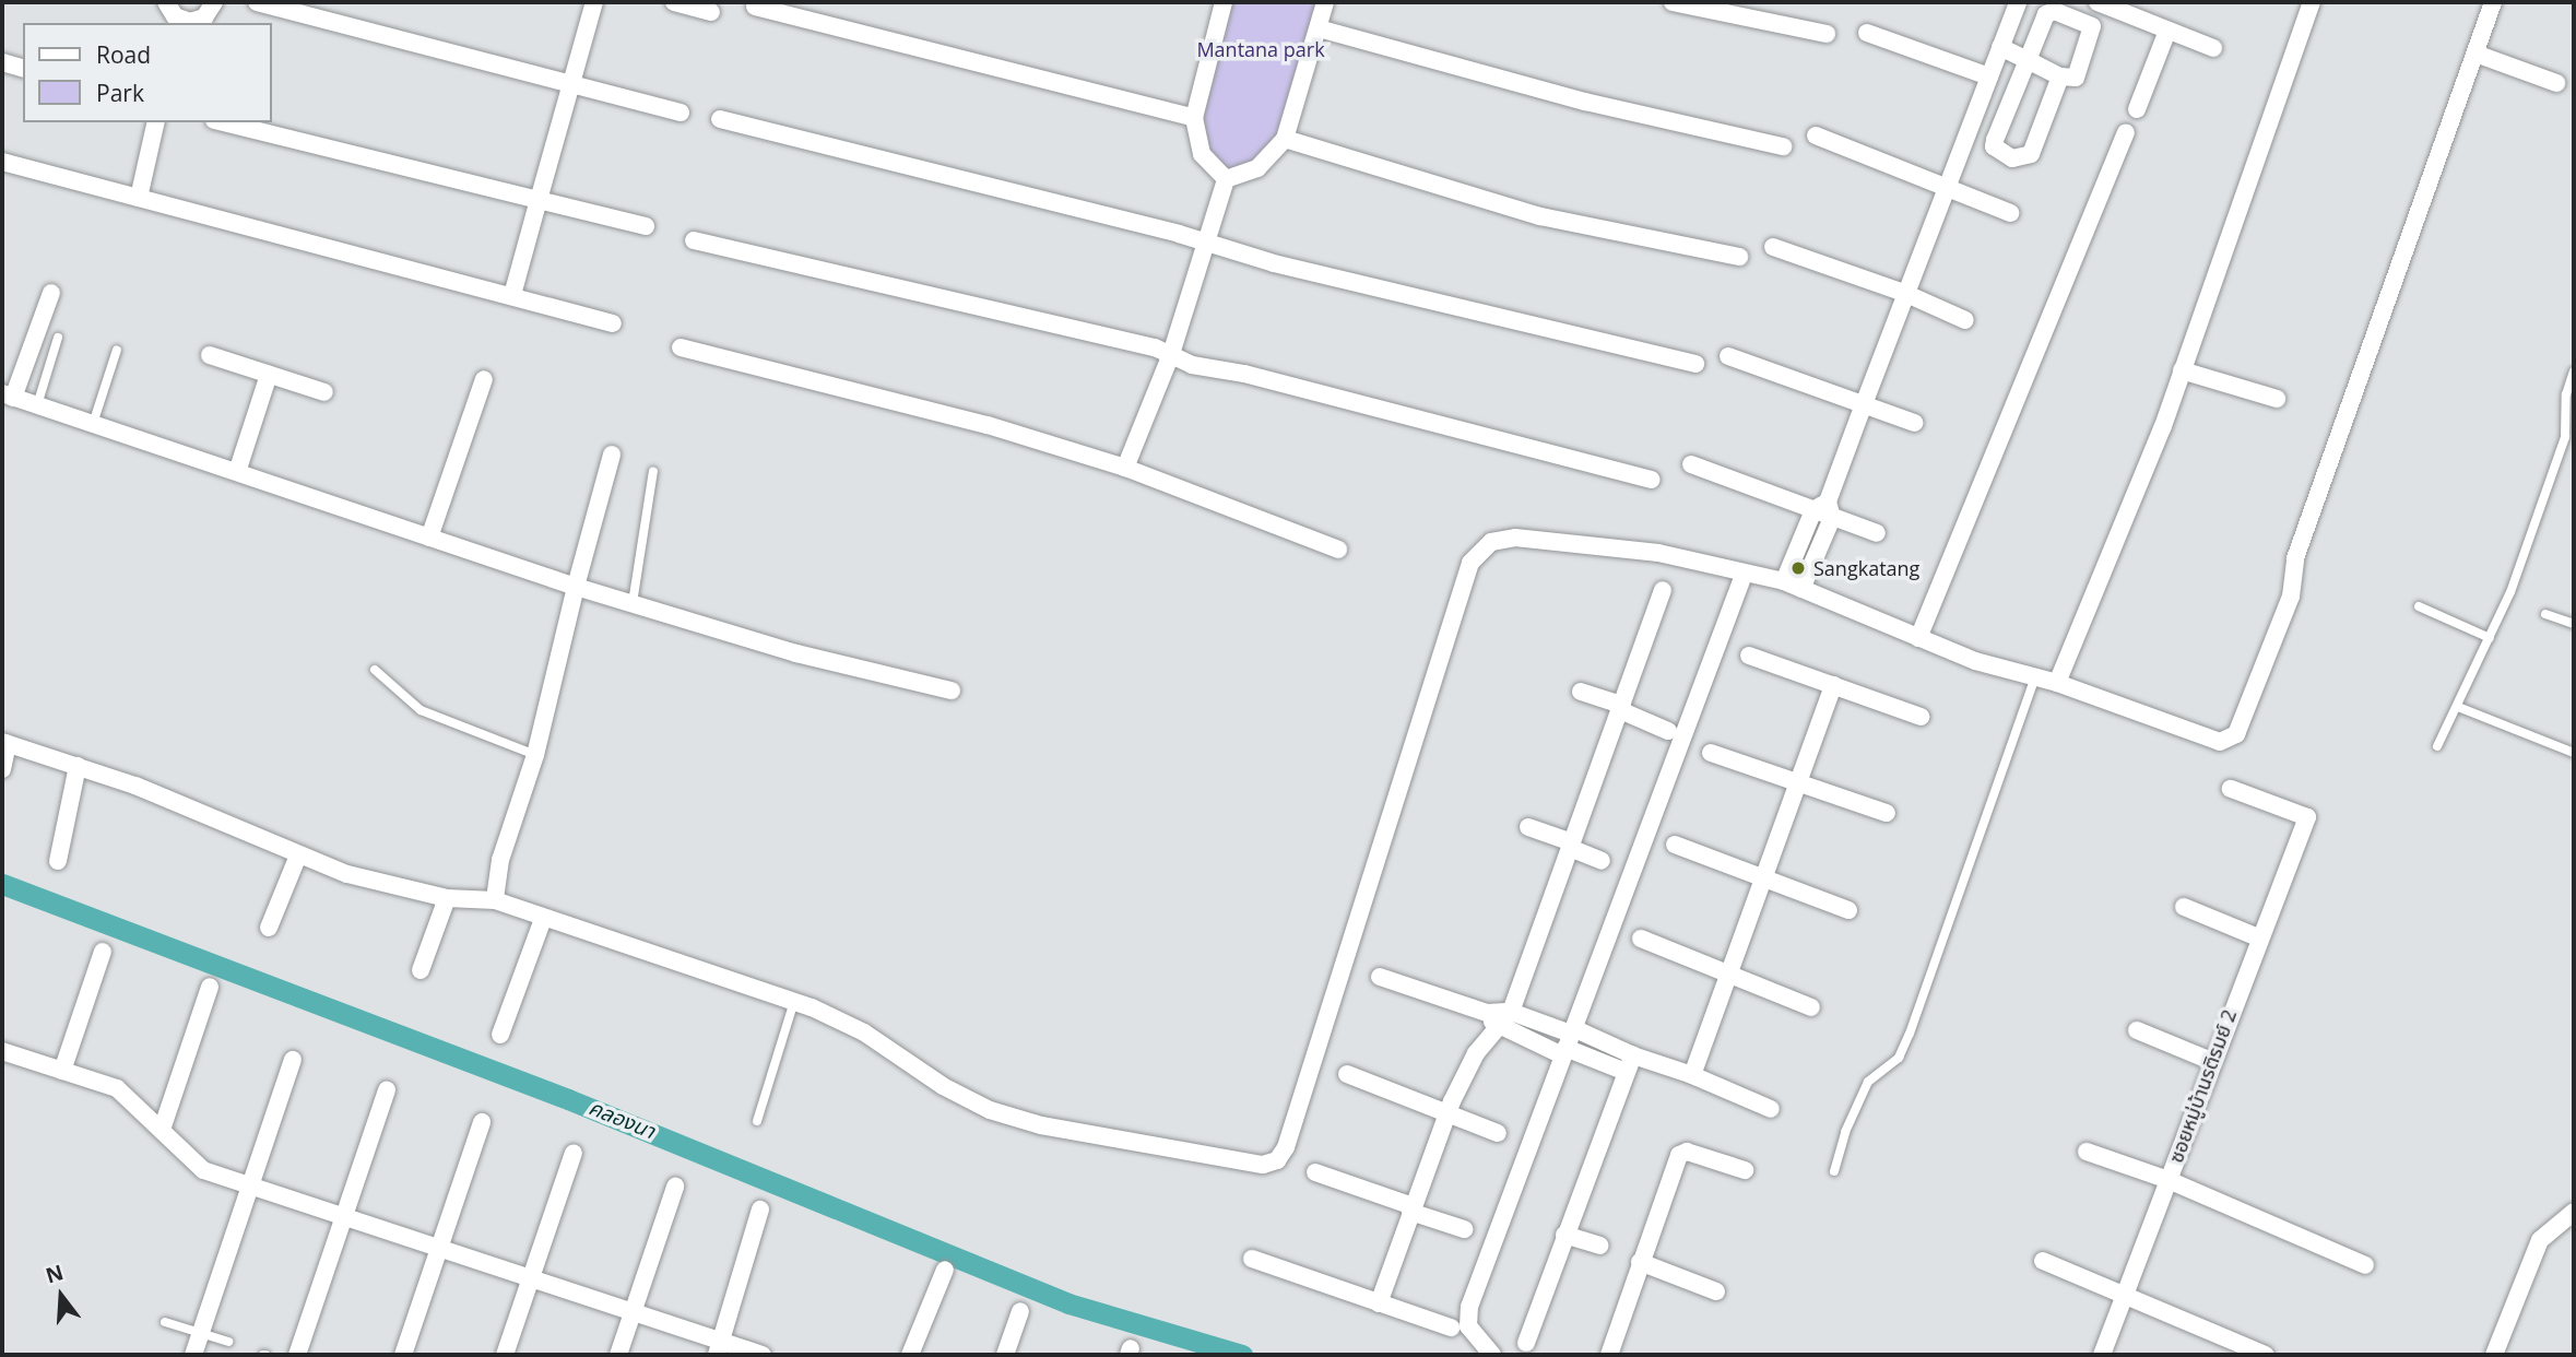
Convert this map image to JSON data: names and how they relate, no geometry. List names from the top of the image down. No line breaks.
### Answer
{"streets":{"street":["ซอยหมู่บ้านรติรมย์ 2"]},"water":["คลองนา"],"parks":["Mantana park"],"places":["Sangkatang"],"legend":["Road","Park"],"north":"top"}
